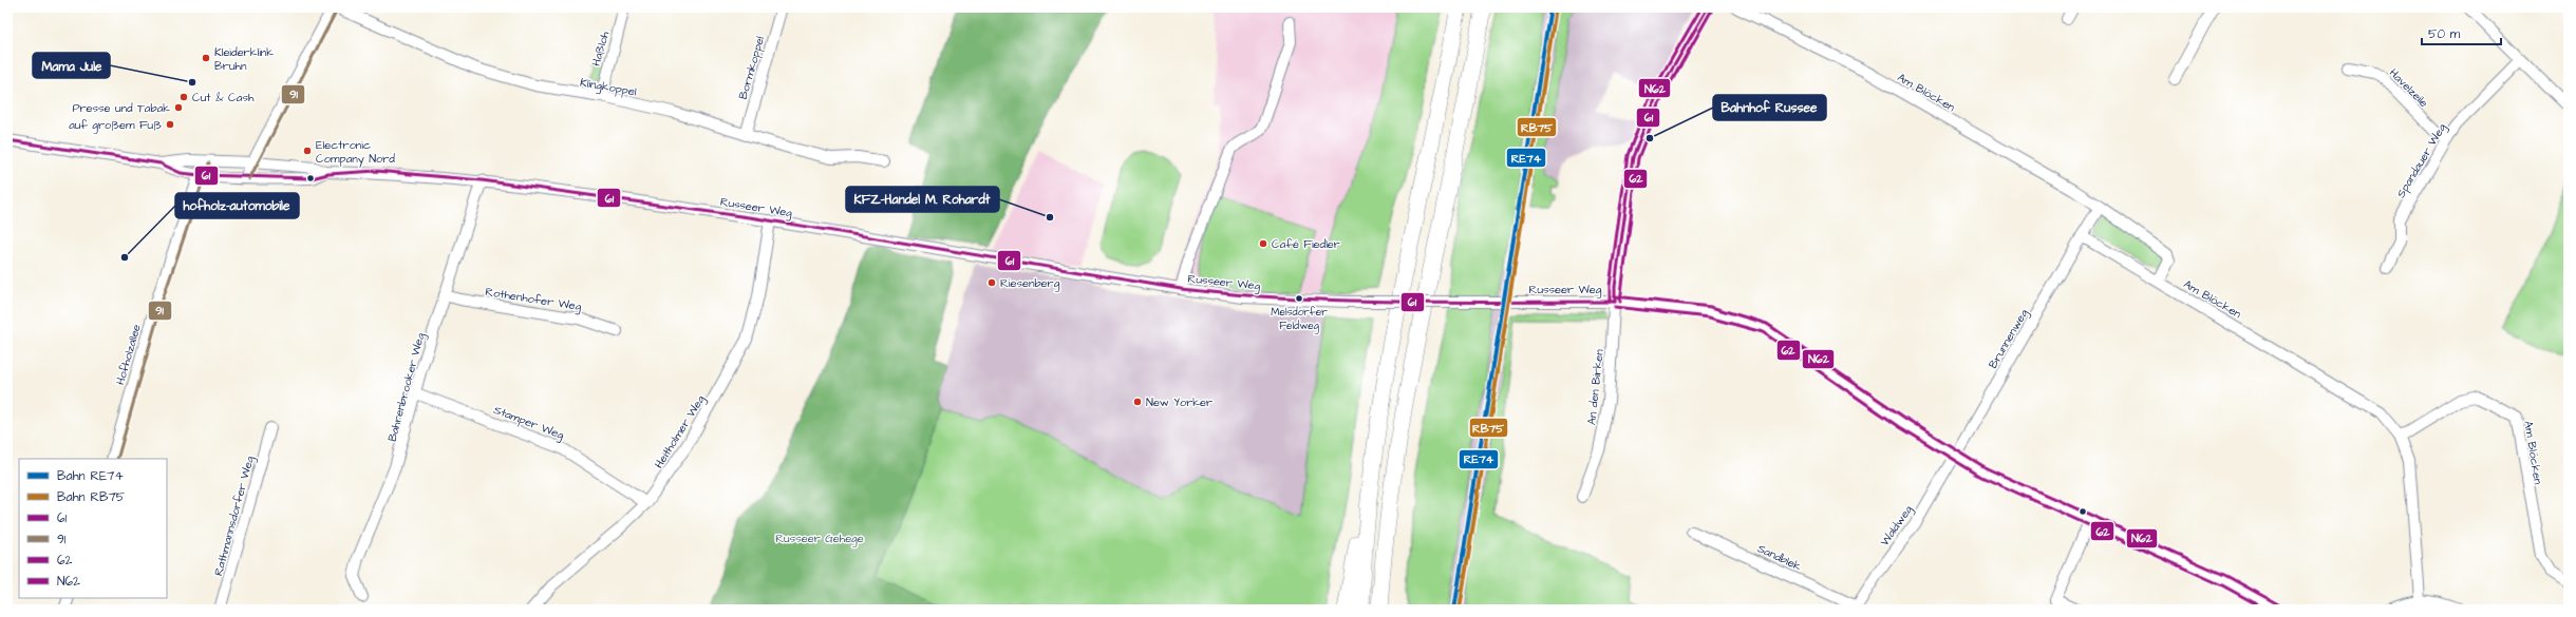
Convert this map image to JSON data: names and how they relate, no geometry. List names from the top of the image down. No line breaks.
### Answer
{"streets":{"street":["Haßloh","Bormkoppel","Klingkoppel","Havelzeile","Am Blöcken","Spandauer Weg","Russeer Weg","Rothenhofer Weg","Brunnenweg","Hofholzallee","Bahrenbrooker Weg","An den Birken","Stamper Weg","Heitholmer Weg","Rathmannsdorfer Weg","Waldweg","Sandblek"]},"crossings":[["Haßloh","Klingkoppel"],["Bormkoppel","Klingkoppel"],["Havelzeile","Spandauer Weg"],["Am Blöcken","Brunnenweg"],["Russeer Weg","Brunnenweg"],["Russeer Weg","Hofholzallee"],["Russeer Weg","Bahrenbrooker Weg"],["Russeer Weg","An den Birken"],["Russeer Weg","Heitholmer Weg"],["Russeer Weg","Waldweg"],["Rothenhofer Weg","Bahrenbrooker Weg"],["Brunnenweg","Waldweg"],["Bahrenbrooker Weg","Stamper Weg"],["Stamper Weg","Heitholmer Weg"],["Waldweg","Sandblek"]],"parks":["Russeer Gehege"],"places":["Kleiderklink Bruhn","Mama Jule","Cut & Cash","Presse und Tabak","auf großem Fuß","Bahnhof Russee","Electronic Company Nord","KFZ-Handel M. Rohardt","Café Fiedler","hofholz-automobile","Riesenberg","Melsdorfer Feldweg","New Yorker"],"lines":["rail line RE74","transit line 61","transit line N62","rail line RB75","transit line 91","transit line 62"],"legend":["Bahn RE74","Bahn RB75","61","91","62","N62"],"scale_bar":"50 m"}
